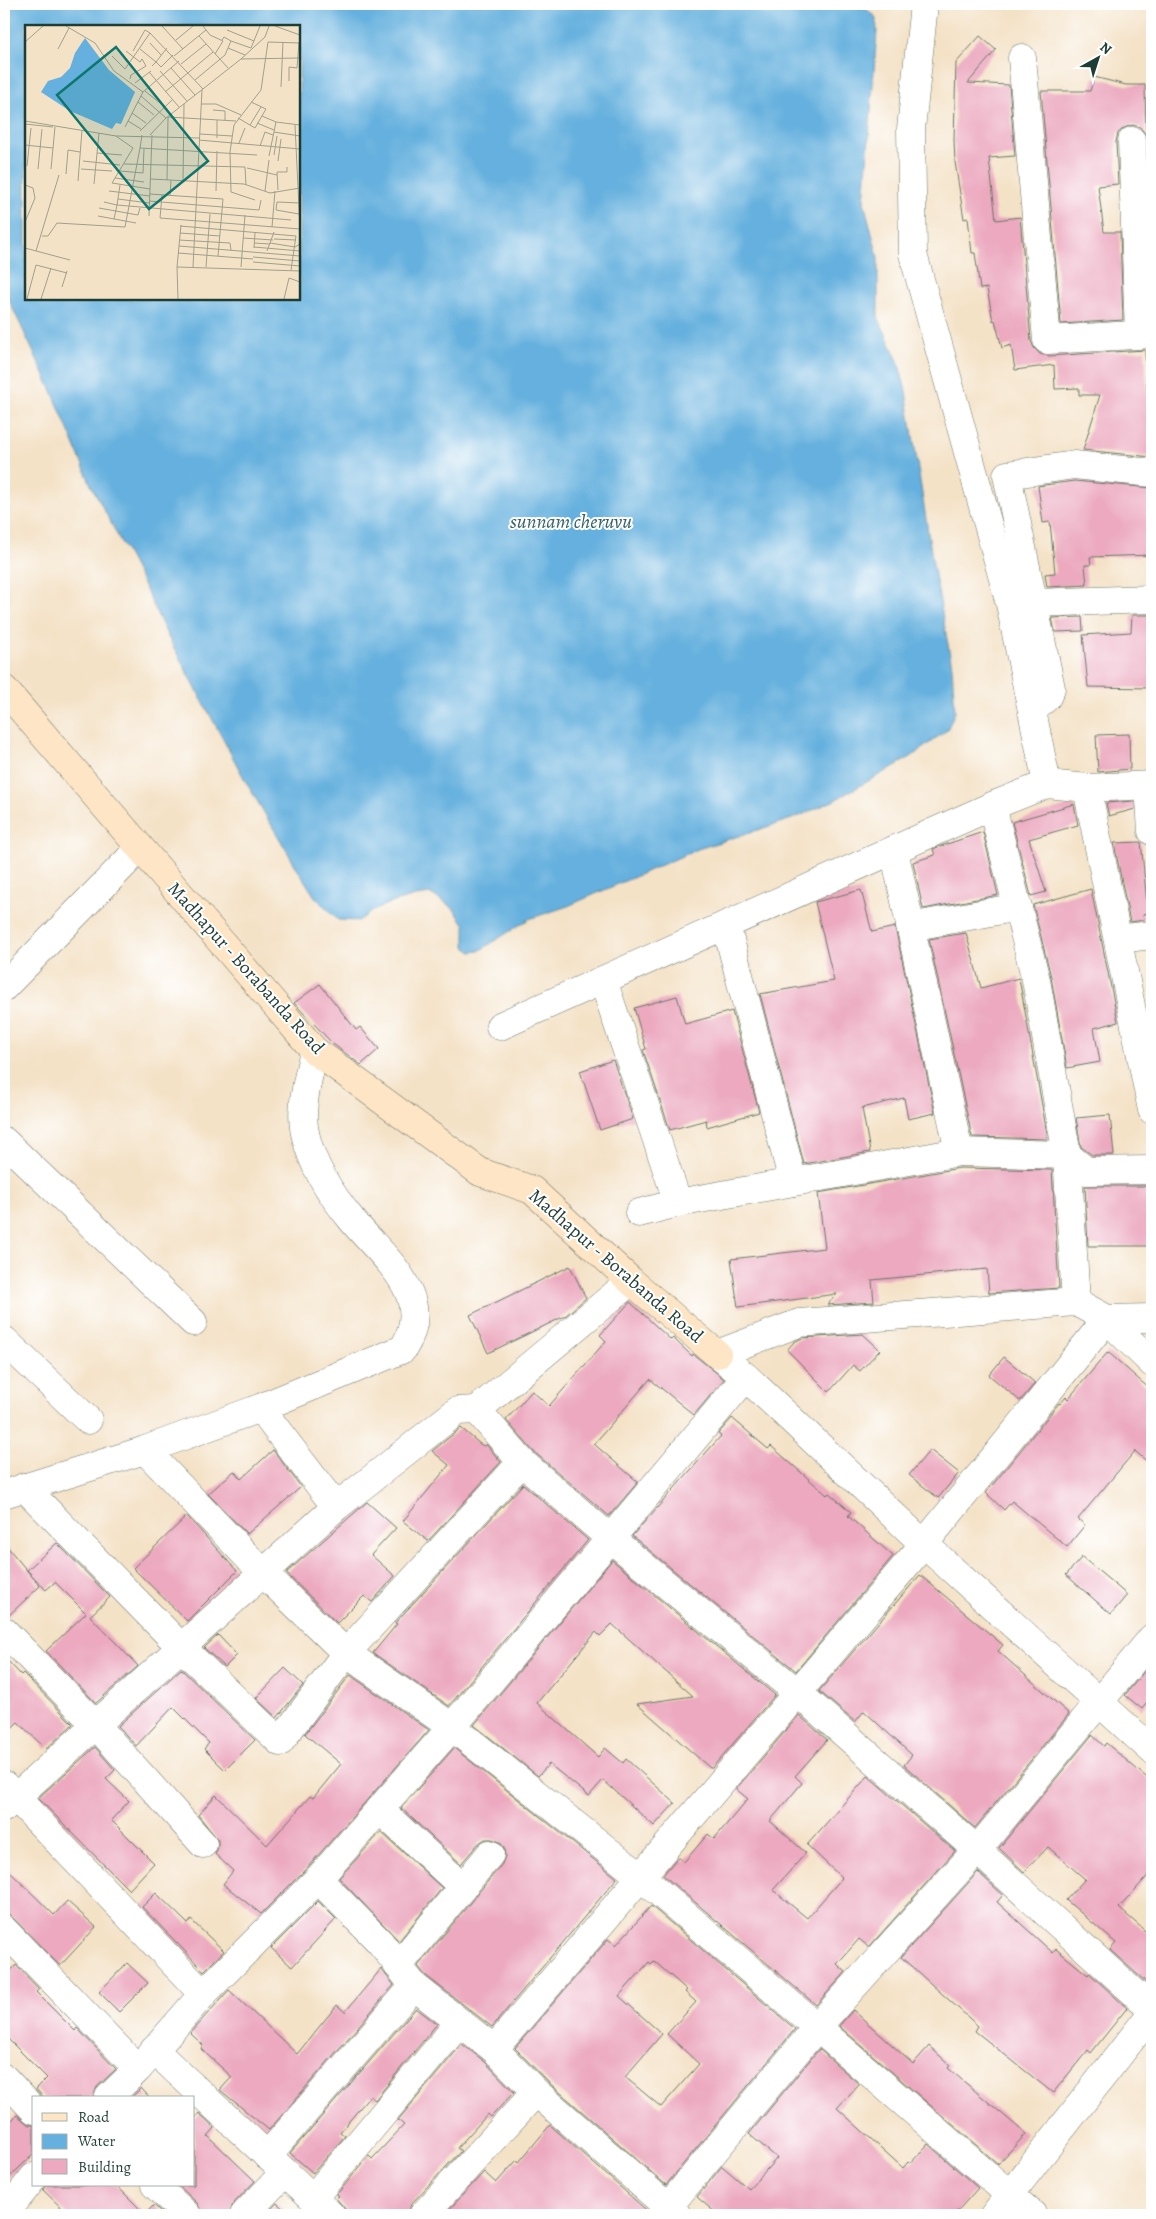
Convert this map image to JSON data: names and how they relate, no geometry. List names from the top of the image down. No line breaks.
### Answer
{"streets":{"street":["Madhapur - Borabanda Road"]},"water":["sunnam cheruvu"],"legend":["Road","Water","Building"],"north":"top right"}
